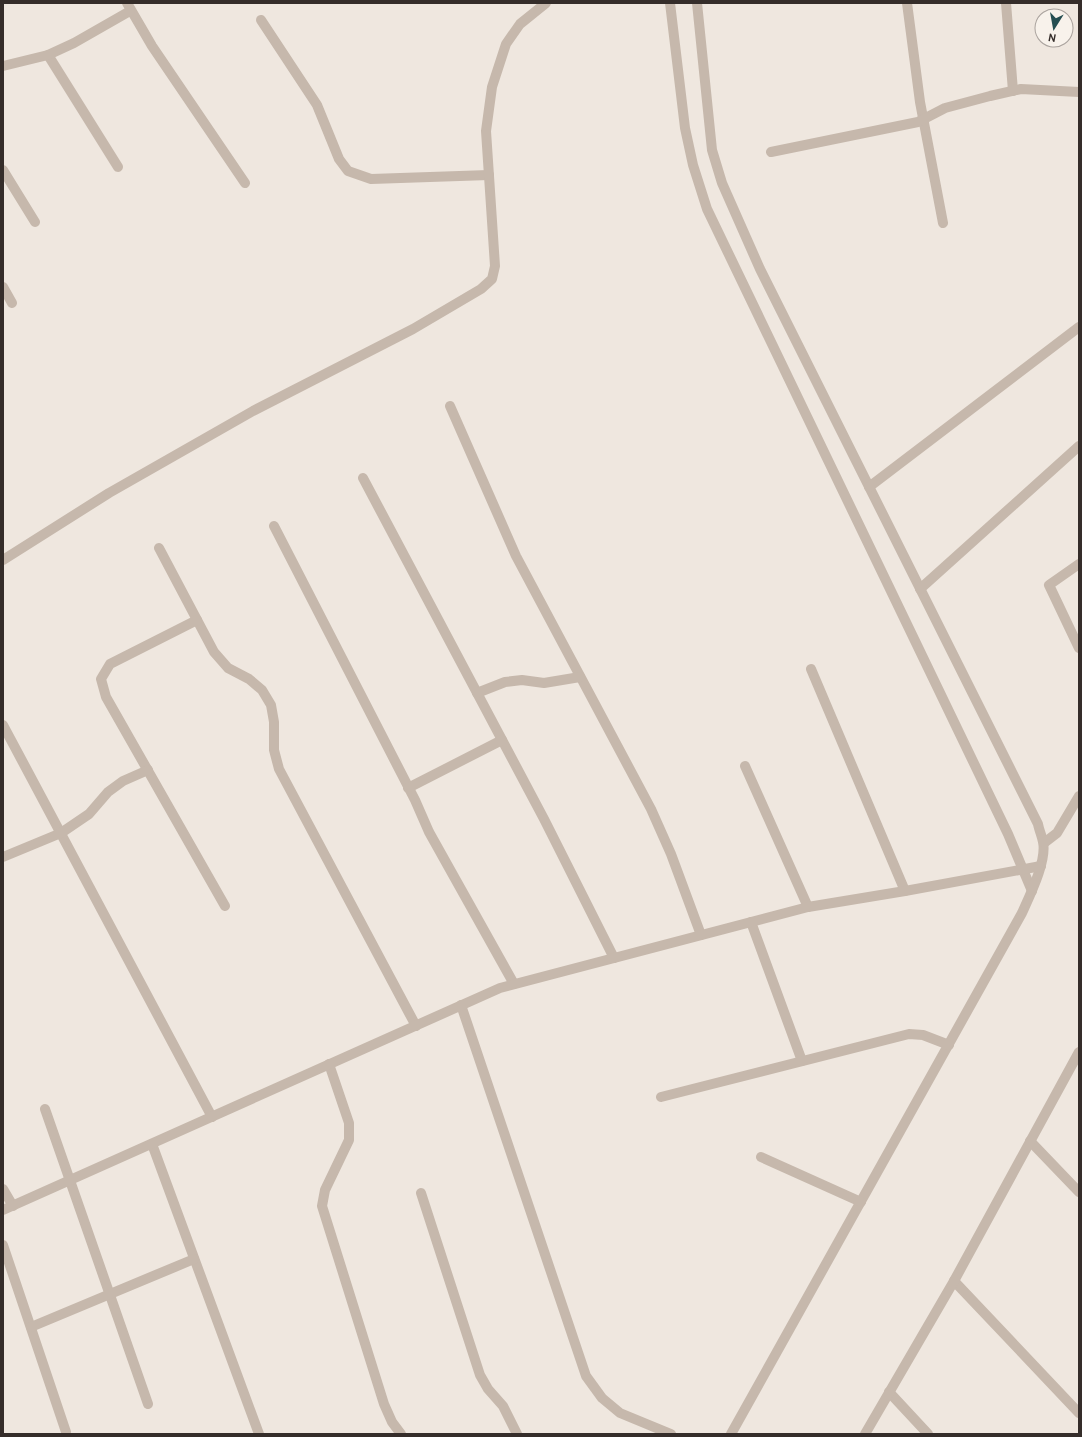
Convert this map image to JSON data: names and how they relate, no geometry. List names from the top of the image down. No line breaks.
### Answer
{"north":"bottom"}
